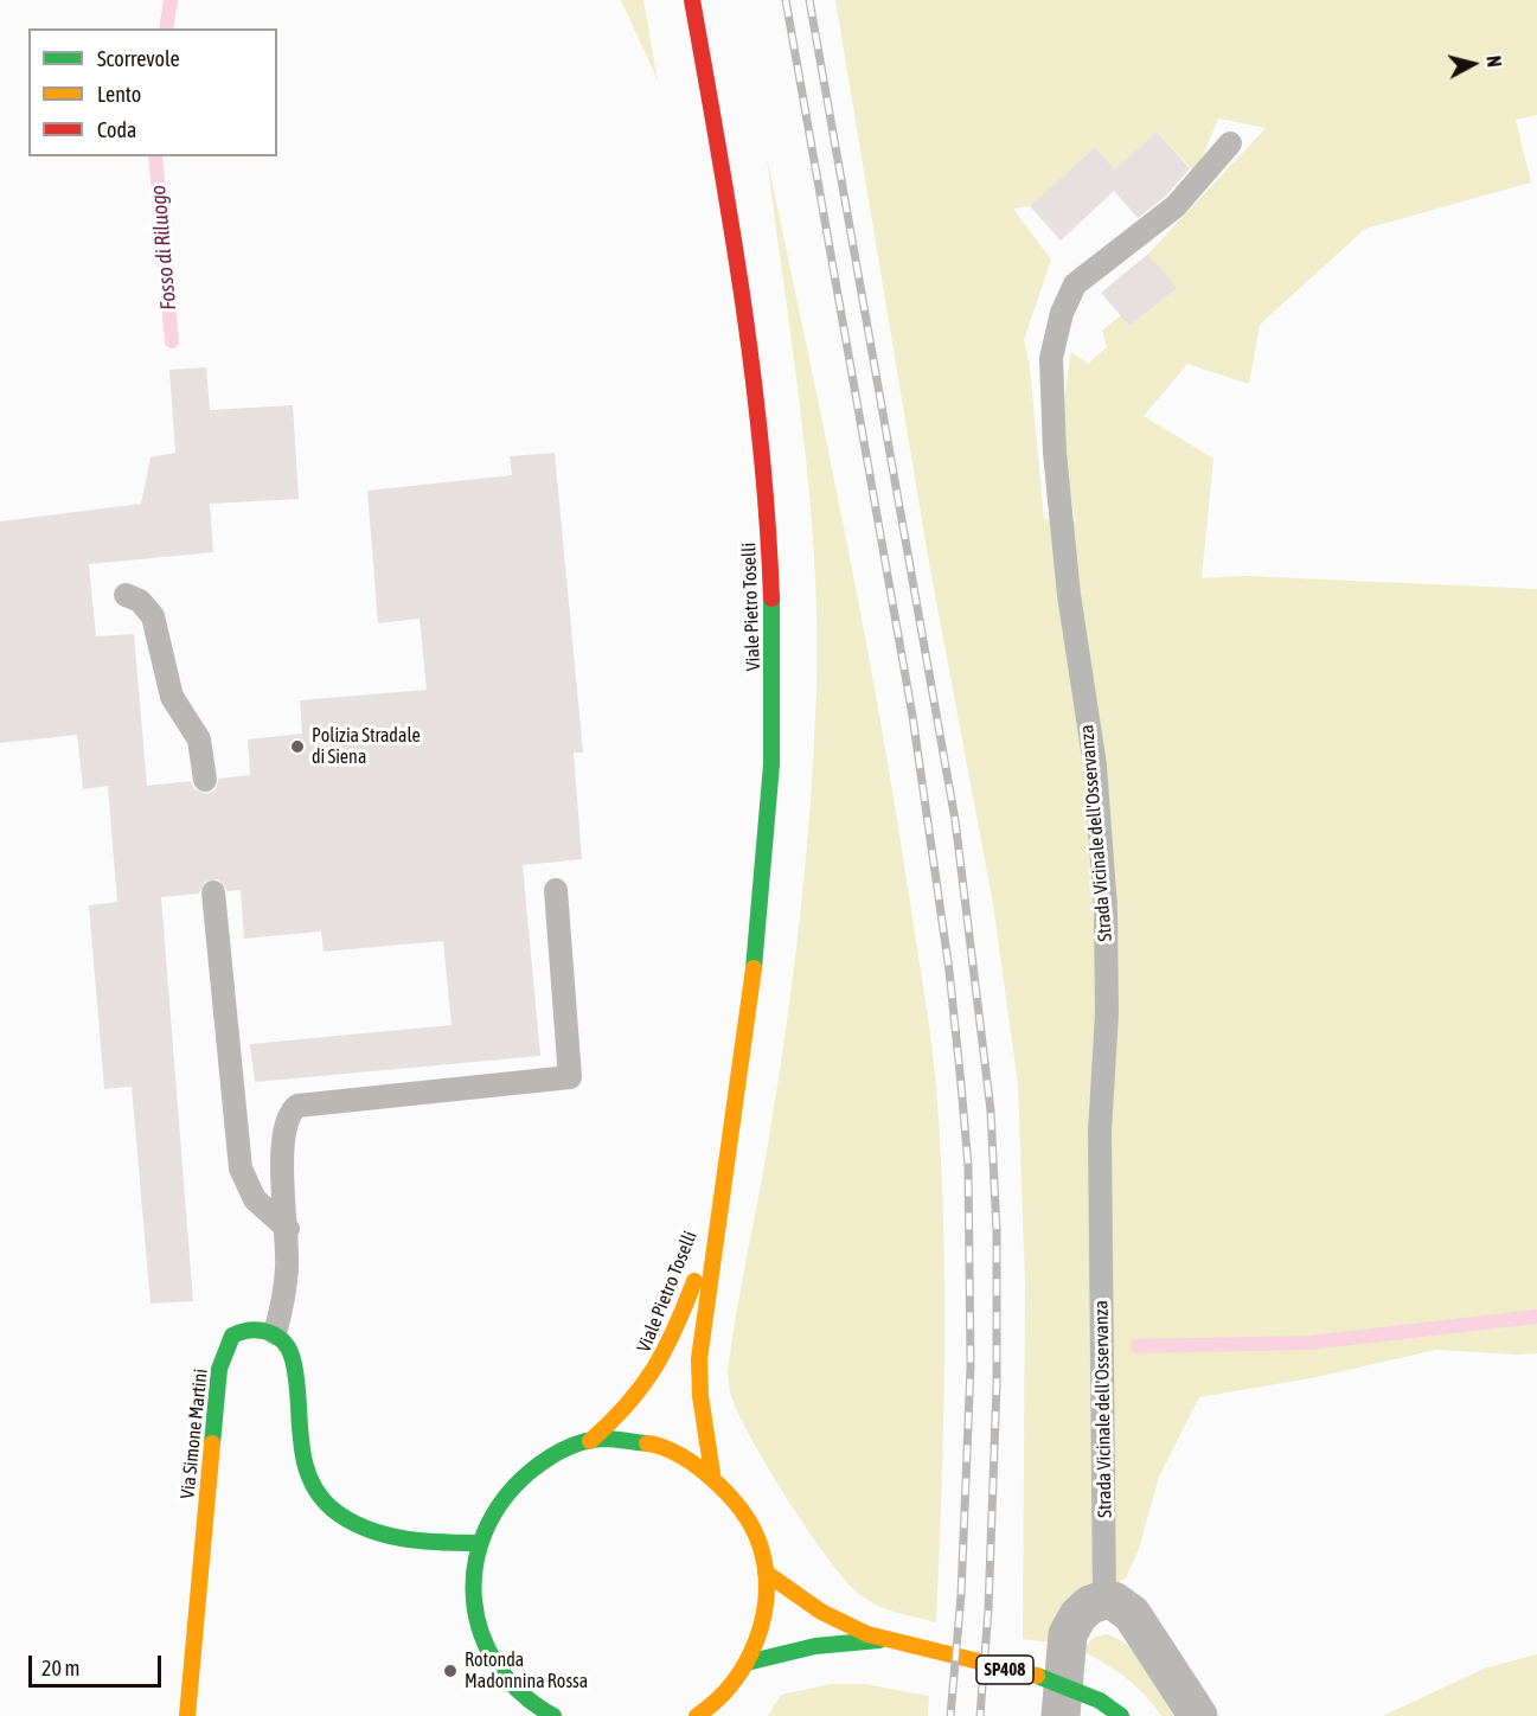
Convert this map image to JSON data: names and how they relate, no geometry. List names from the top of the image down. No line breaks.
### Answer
{"streets":{"main road":["Viale Pietro Toselli","Via Simone Martini","SP408"],"lane":["Strada Vicinale dell'Osservanza"]},"water":["Fosso di Riluogo"],"places":["Polizia Stradale di Siena","Rotonda Madonnina Rossa"],"legend":["Scorrevole","Lento","Coda"],"scale_bar":"20 m","north":"right"}
